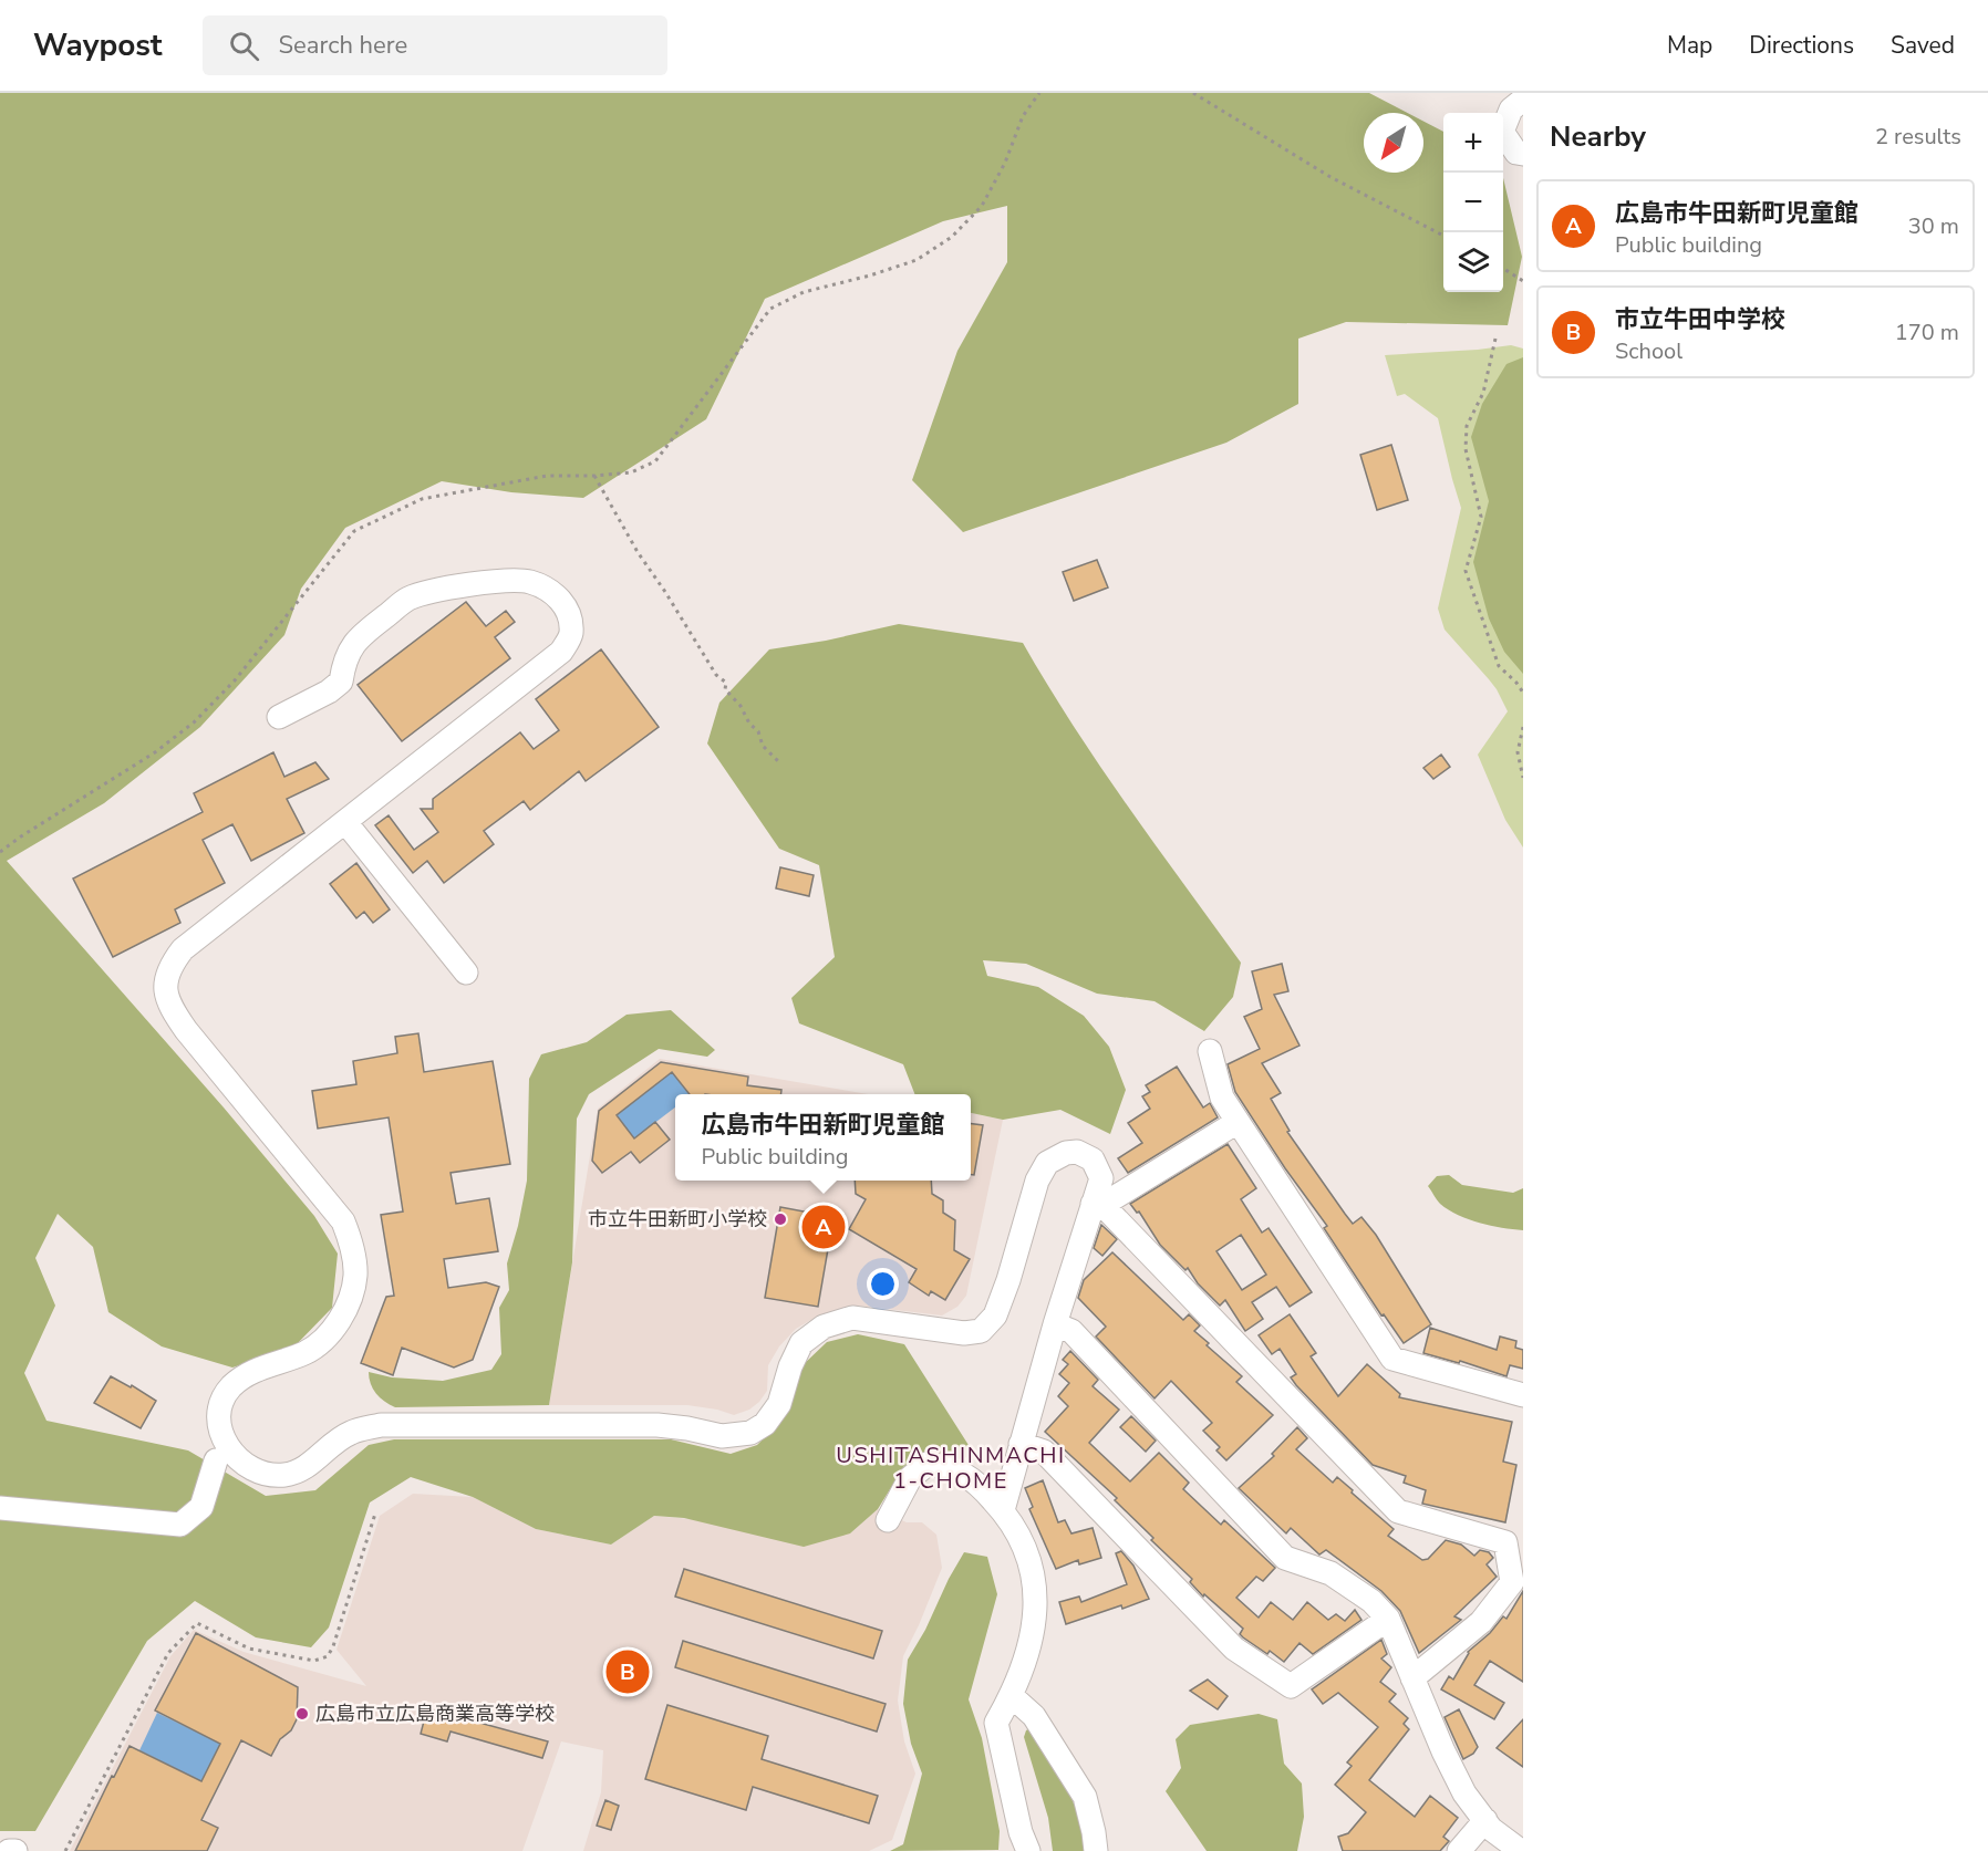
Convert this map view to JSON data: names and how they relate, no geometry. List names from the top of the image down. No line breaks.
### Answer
{"districts":["USHITASHINMACHI 1-CHOME"],"places":["市立牛田新町小学校","広島市立広島商業高等学校"],"north":"bottom left","page":{"header":"Waypost","search":"Search here","nav":["Map","Directions","Saved"],"heading":["Nearby","2 results"],"map_buttons":["+","−"],"list":[{"mark":"A","name":"広島市牛田新町児童館","note":"Public building","value":"30 m"},{"mark":"B","name":"市立牛田中学校","note":"School","value":"170 m"}],"popup":["広島市牛田新町児童館","Public building"],"pins":["A","B"]}}
